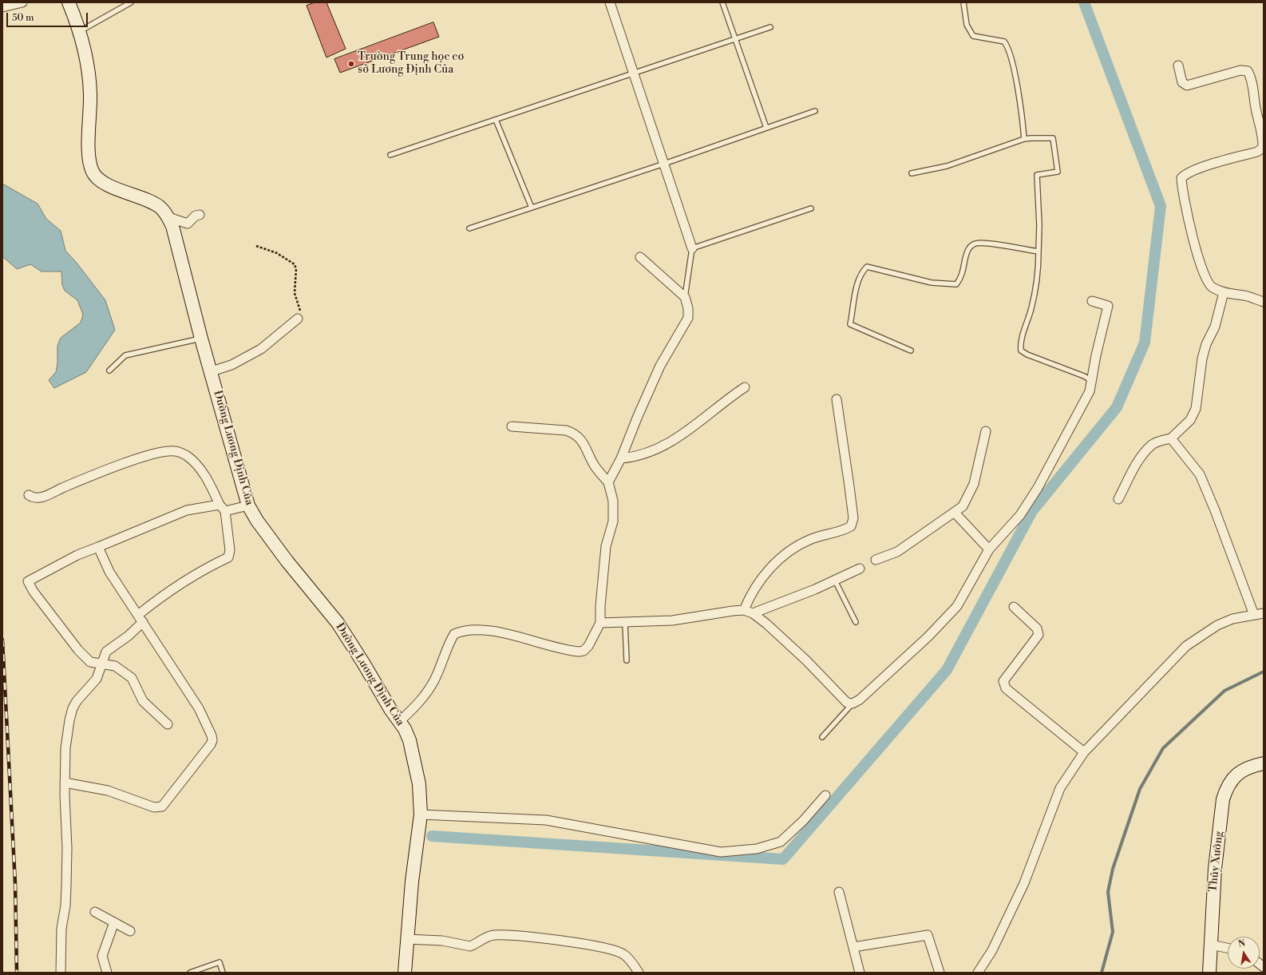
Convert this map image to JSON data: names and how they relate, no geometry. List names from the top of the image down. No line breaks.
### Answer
{"streets":{"street":["Đường Lương Định Của","Thủy Xưởng"]},"places":["Trường Trung học cơ sở Lương Định Của"],"scale_bar":"50 m","north":"top"}
